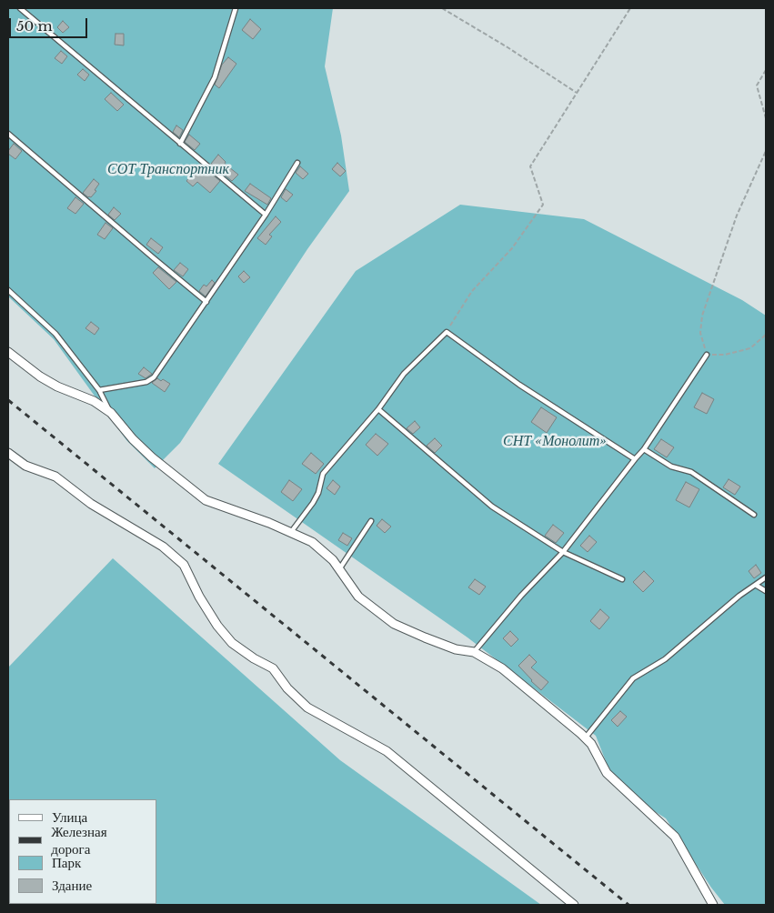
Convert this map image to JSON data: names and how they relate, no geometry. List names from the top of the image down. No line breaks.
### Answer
{"parks":["СОТ Транспортник","СНТ «Монолит»"],"legend":["Улица","Железная дорога","Парк","Здание"],"scale_bar":"50 m"}
